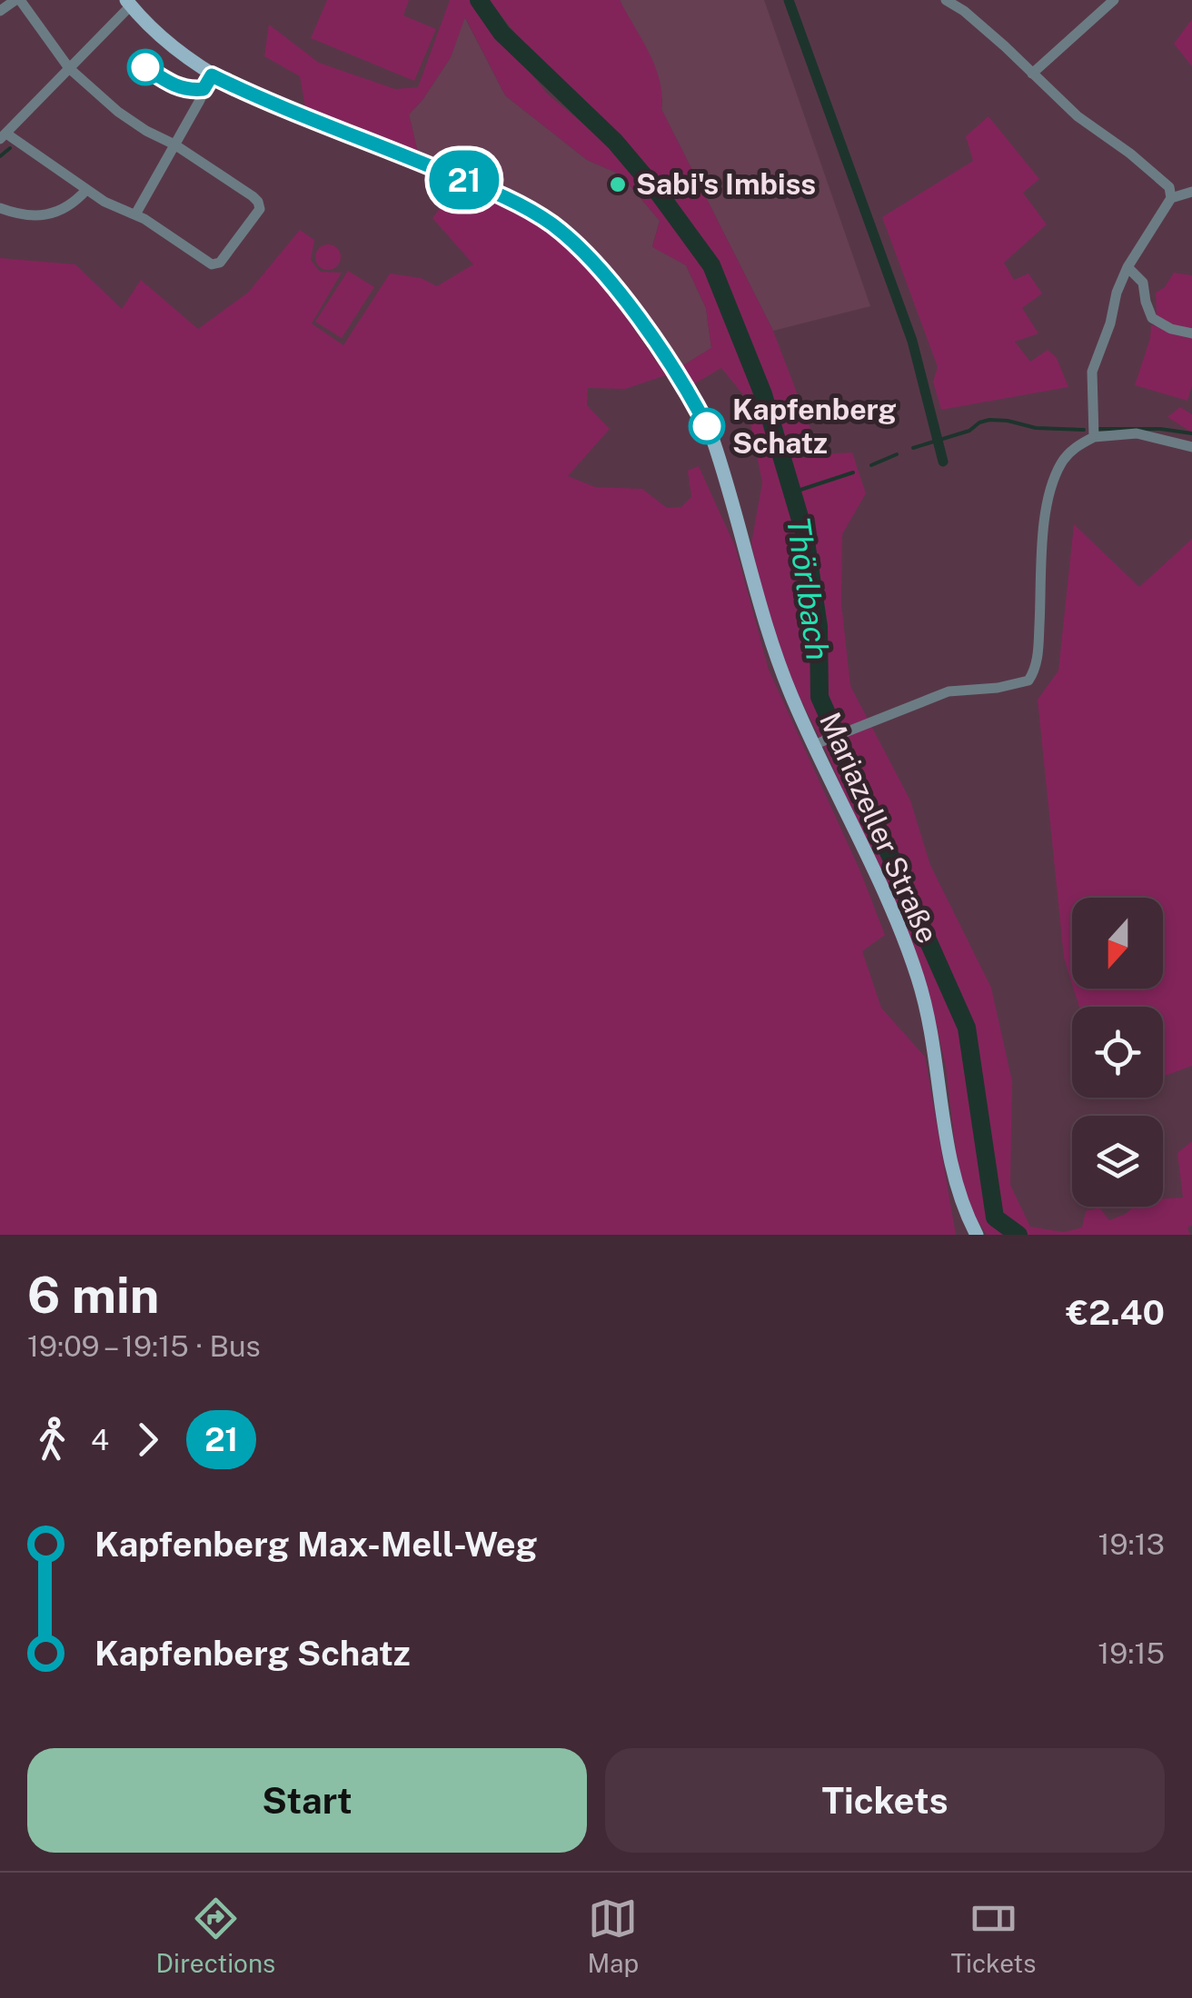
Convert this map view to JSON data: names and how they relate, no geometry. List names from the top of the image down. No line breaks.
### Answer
{"streets":{"main road":["Mariazeller Straße"]},"water":["Thörlbach"],"places":["Sabi's Imbiss","Kapfenberg Schatz"],"lines":["bus line 21"],"north":"bottom","page":{"on_map":"21","heading":["6 min","19:09 – 19:15 · Bus","€2.40"],"legs":["4","21"],"list":[{"name":"Kapfenberg Max-Mell-Weg","value":"19:13"},{"name":"Kapfenberg Schatz","value":"19:15"}],"buttons":["Start","Tickets"],"tabs":["Directions","Map","Tickets"]}}
